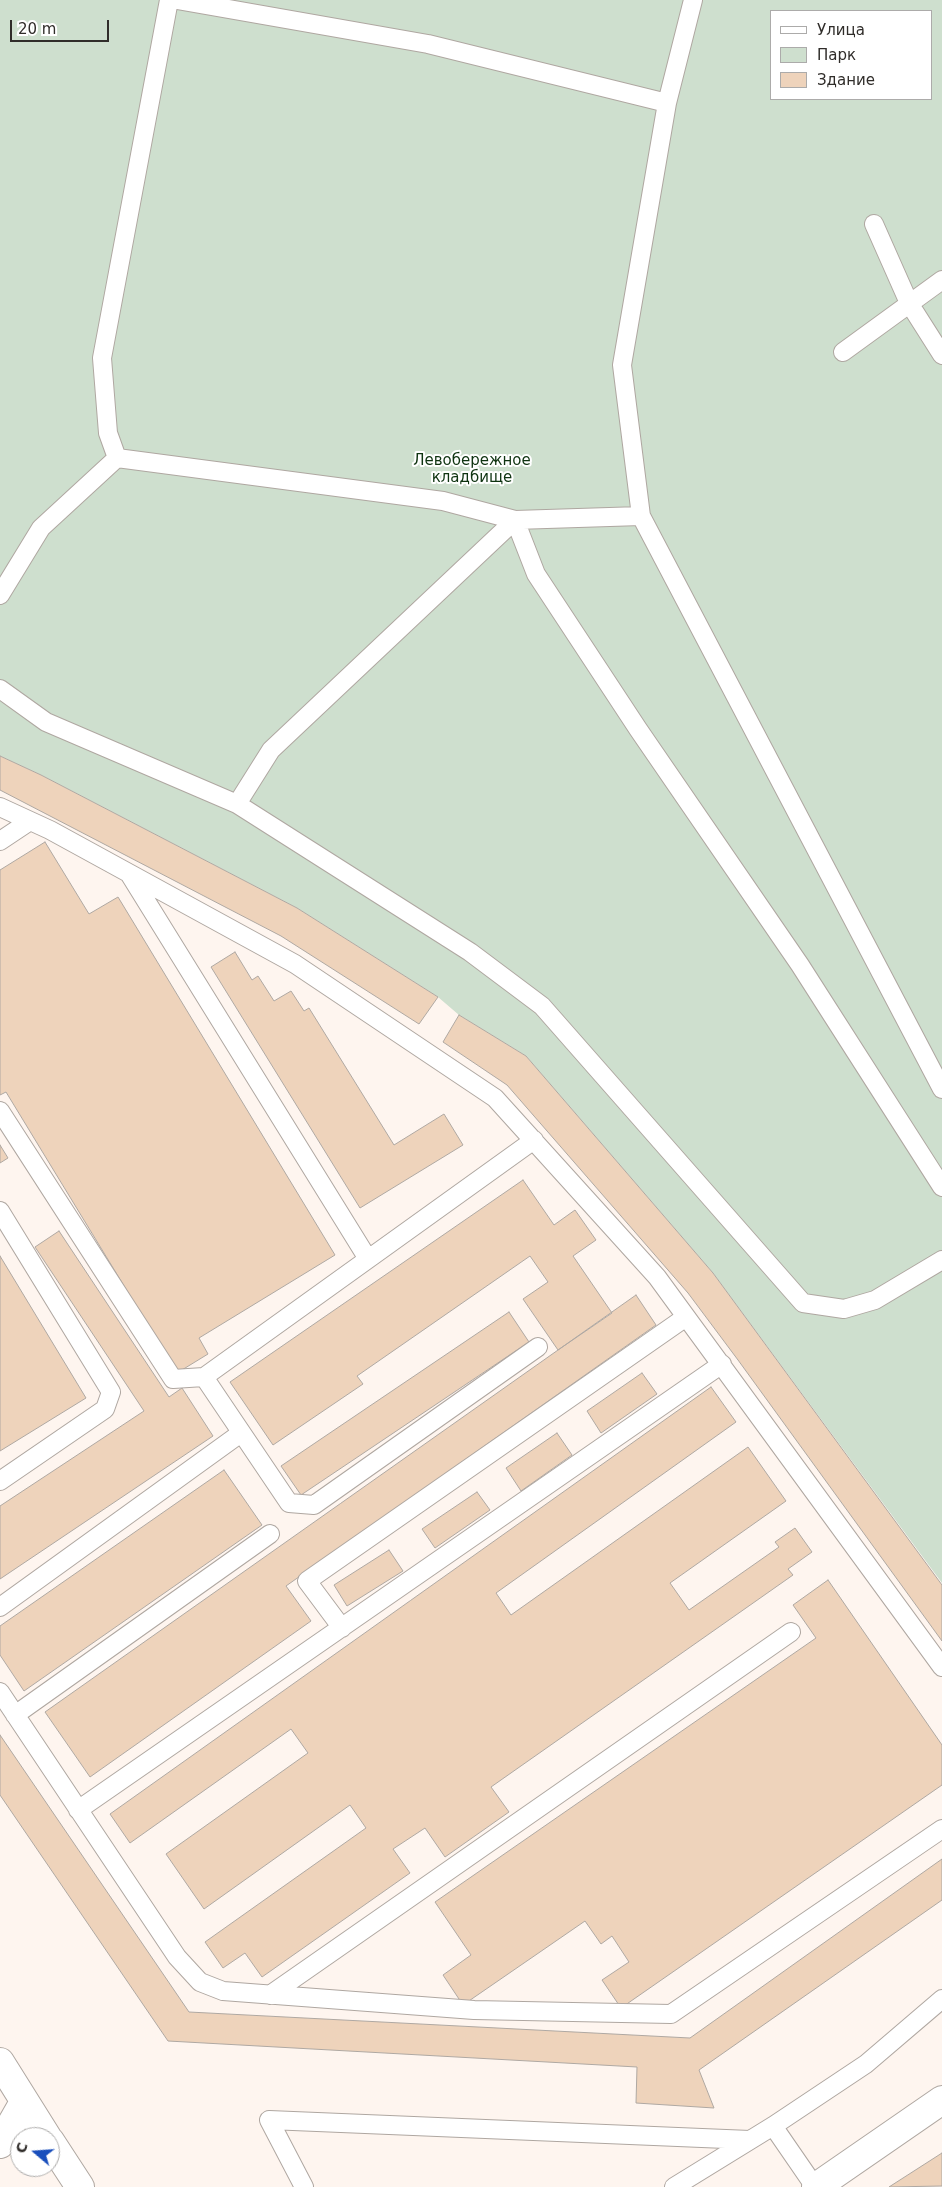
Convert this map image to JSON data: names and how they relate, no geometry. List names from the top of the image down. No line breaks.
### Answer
{"parks":["Левобережное кладбище"],"legend":["Улица","Парк","Здание"],"scale_bar":"20 m","north":"left"}
